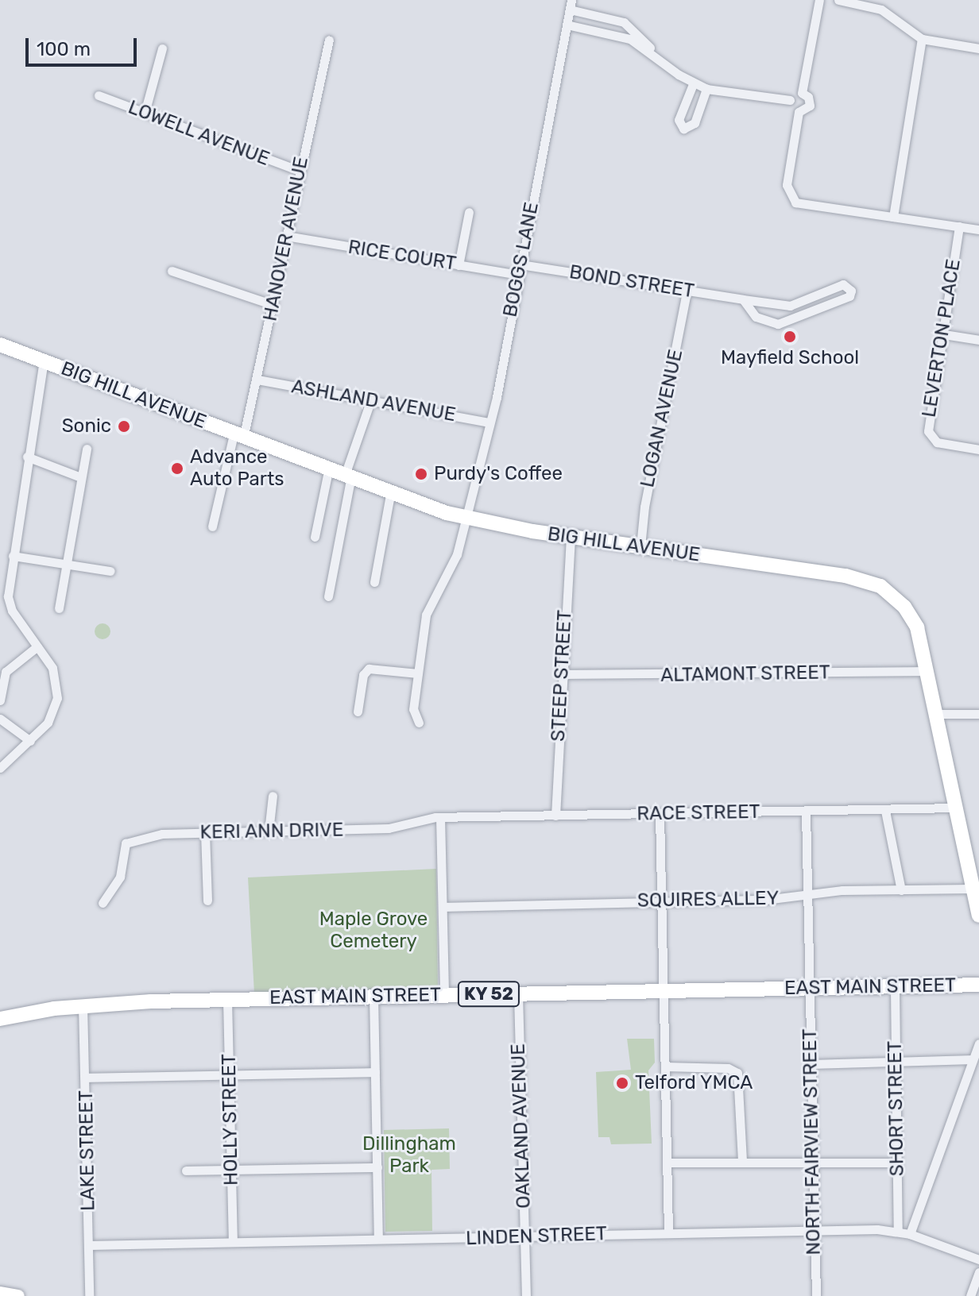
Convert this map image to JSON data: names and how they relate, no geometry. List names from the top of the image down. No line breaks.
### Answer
{"streets":{"main road":["BIG HILL AVENUE","EAST MAIN STREET","KY 52"],"street":["LOWELL AVENUE","HANOVER AVENUE","RICE COURT","BOGGS LANE","BOND STREET","LEVERTON PLACE","ASHLAND AVENUE","LOGAN AVENUE","ALTAMONT STREET","STEEP STREET","RACE STREET","KERI ANN DRIVE","SQUIRES ALLEY","SHORT STREET","HOLLY STREET","OAKLAND AVENUE","NORTH FAIRVIEW STREET","LAKE STREET","LINDEN STREET"]},"crossings":[["LOWELL AVENUE","HANOVER AVENUE"],["HANOVER AVENUE","RICE COURT"],["HANOVER AVENUE","BIG HILL AVENUE"],["HANOVER AVENUE","ASHLAND AVENUE"],["RICE COURT","BOGGS LANE"],["BOGGS LANE","BOND STREET"],["BOGGS LANE","BIG HILL AVENUE"],["BOGGS LANE","ASHLAND AVENUE"],["BOND STREET","LOGAN AVENUE"],["BIG HILL AVENUE","LOGAN AVENUE"],["BIG HILL AVENUE","ALTAMONT STREET"],["BIG HILL AVENUE","STEEP STREET"],["BIG HILL AVENUE","RACE STREET"],["BIG HILL AVENUE","SQUIRES ALLEY"],["ALTAMONT STREET","STEEP STREET"],["STEEP STREET","RACE STREET"],["RACE STREET","KERI ANN DRIVE"],["RACE STREET","NORTH FAIRVIEW STREET"],["SQUIRES ALLEY","NORTH FAIRVIEW STREET"],["EAST MAIN STREET","SHORT STREET"],["EAST MAIN STREET","HOLLY STREET"],["EAST MAIN STREET","OAKLAND AVENUE"],["EAST MAIN STREET","NORTH FAIRVIEW STREET"],["EAST MAIN STREET","LAKE STREET"],["SHORT STREET","LINDEN STREET"],["HOLLY STREET","LINDEN STREET"],["OAKLAND AVENUE","LINDEN STREET"],["NORTH FAIRVIEW STREET","LINDEN STREET"],["LAKE STREET","LINDEN STREET"]],"parks":["Maple Grove Cemetery","Dillingham Park"],"places":["Mayfield School","Sonic","Advance Auto Parts","Purdy's Coffee","Telford YMCA"],"scale_bar":"100 m"}
